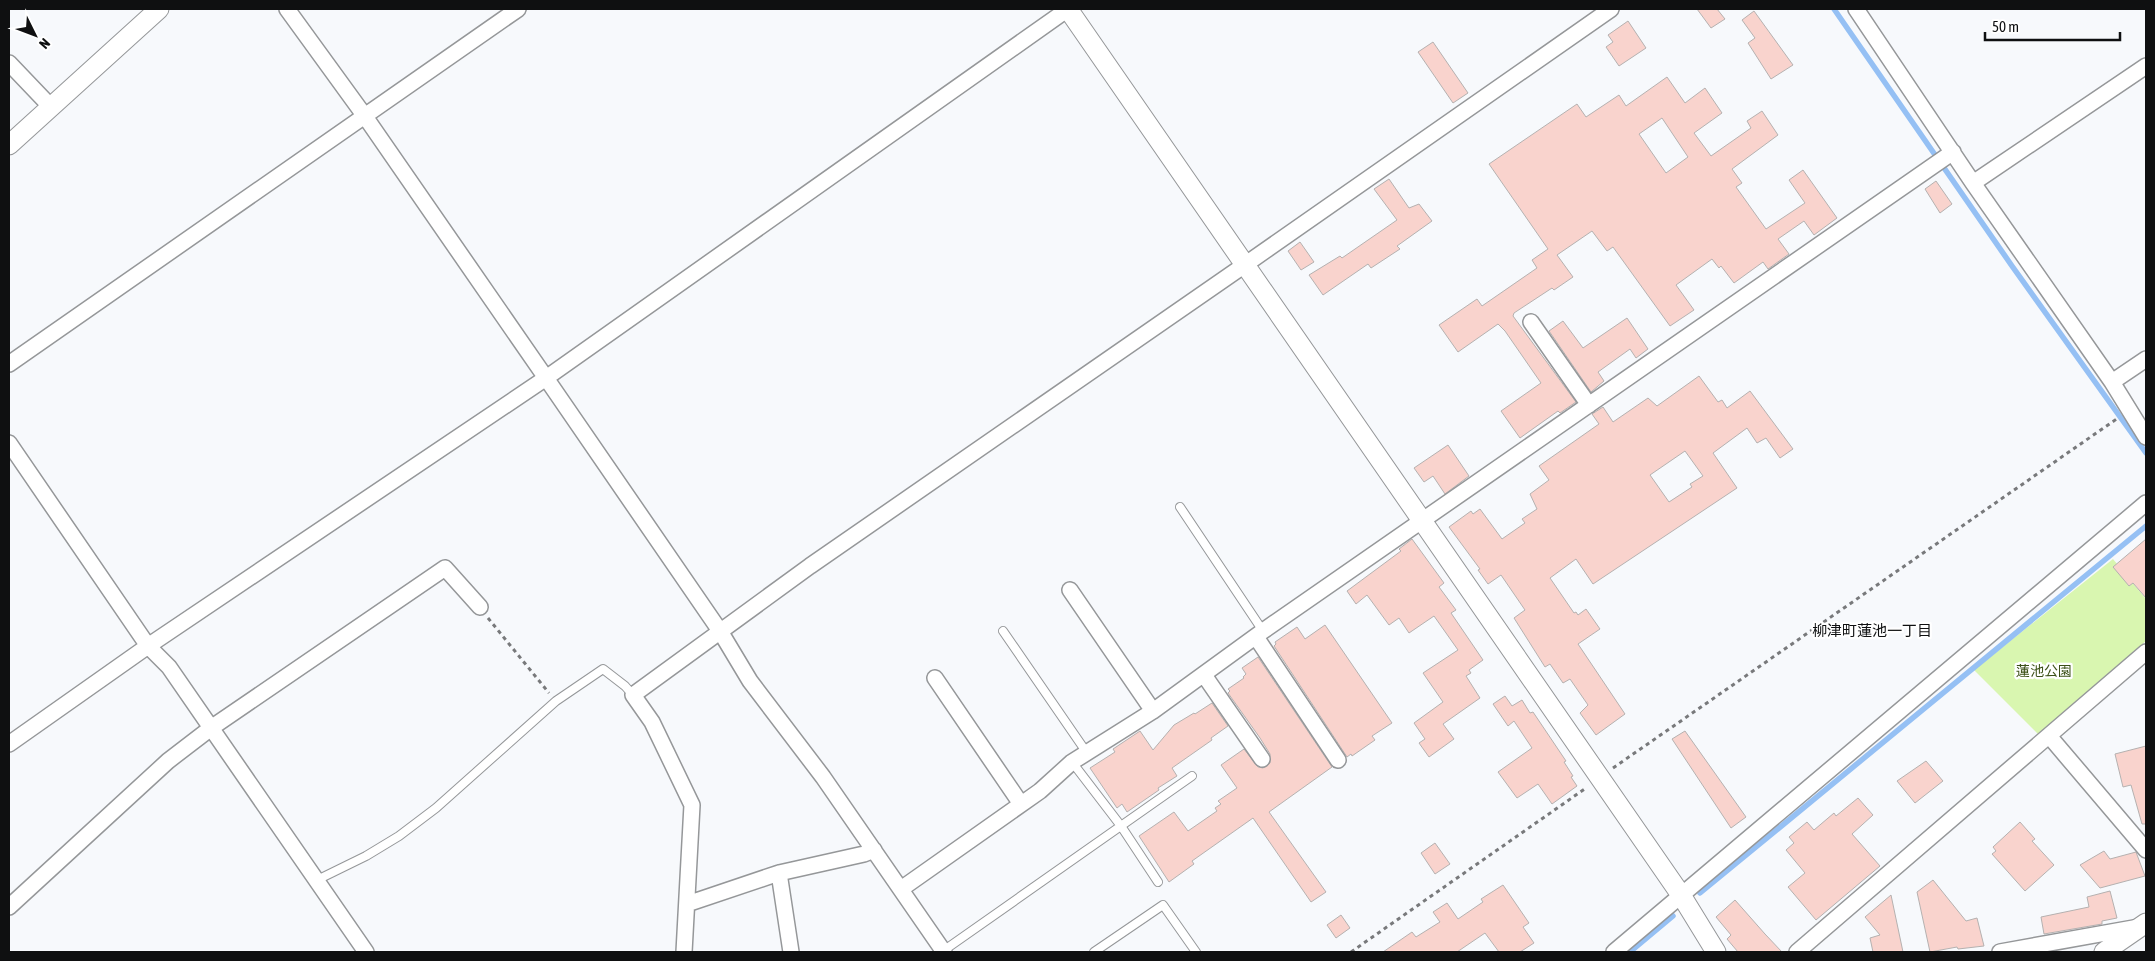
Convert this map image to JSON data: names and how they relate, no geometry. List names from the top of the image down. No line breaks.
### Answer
{"districts":["柳津町蓮池一丁目"],"parks":["蓮池公園"],"scale_bar":"50 m","north":"bottom right"}
